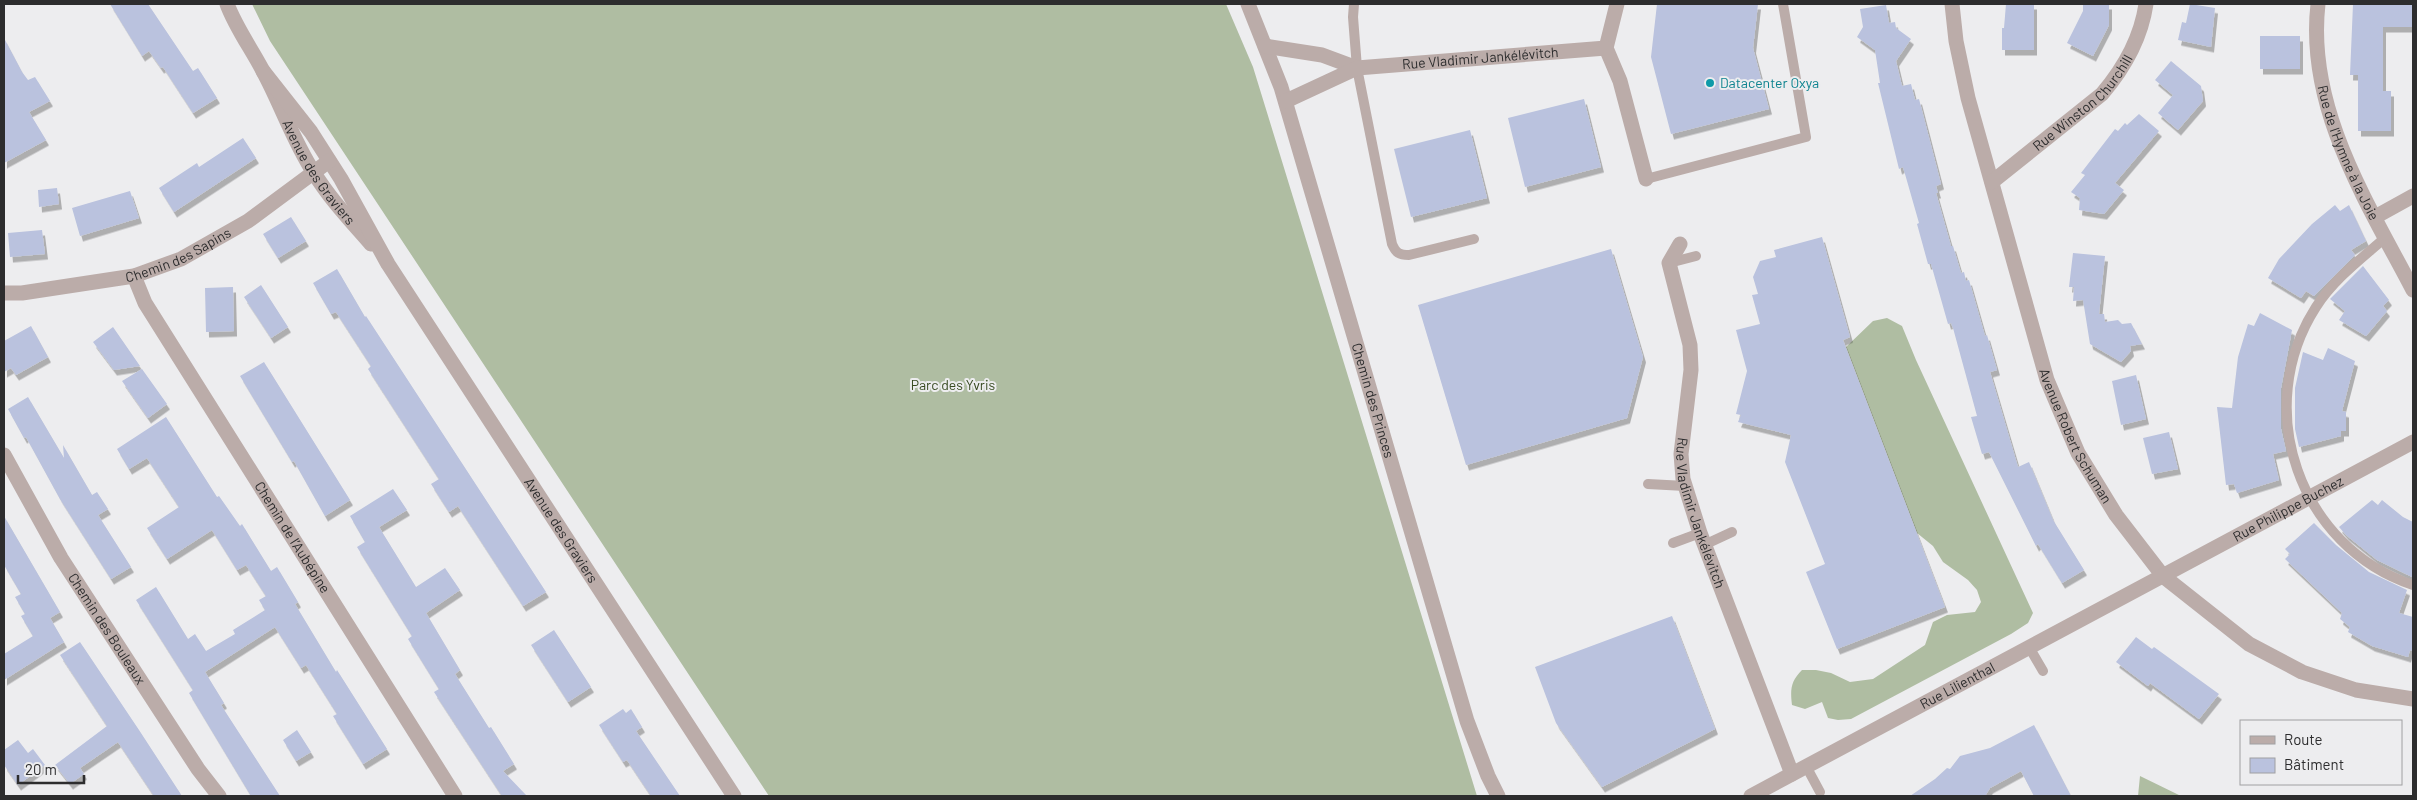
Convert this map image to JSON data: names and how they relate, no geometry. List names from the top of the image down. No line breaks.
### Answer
{"streets":{"street":["Rue Vladimir Jankélévitch","Rue Winston Churchill","Rue de l'Hymne à la Joie","Avenue des Graviers","Chemin des Sapins","Chemin des Princes","Avenue Robert Schuman","Rue Philippe Buchez","Chemin de l’Aubépine","Chemin des Bouleaux","Rue Lilienthal"]},"crossings":[["Rue Vladimir Jankélévitch","Chemin des Princes"],["Rue Vladimir Jankélévitch","Rue Lilienthal"],["Rue Winston Churchill","Avenue Robert Schuman"],["Avenue des Graviers","Chemin des Sapins"],["Chemin des Sapins","Chemin de l’Aubépine"],["Avenue Robert Schuman","Rue Philippe Buchez"],["Avenue Robert Schuman","Rue Lilienthal"],["Rue Philippe Buchez","Rue Lilienthal"]],"parks":["Parc des Yvris"],"places":["Datacenter Oxya"],"legend":["Route","Bâtiment"],"scale_bar":"20 m"}
